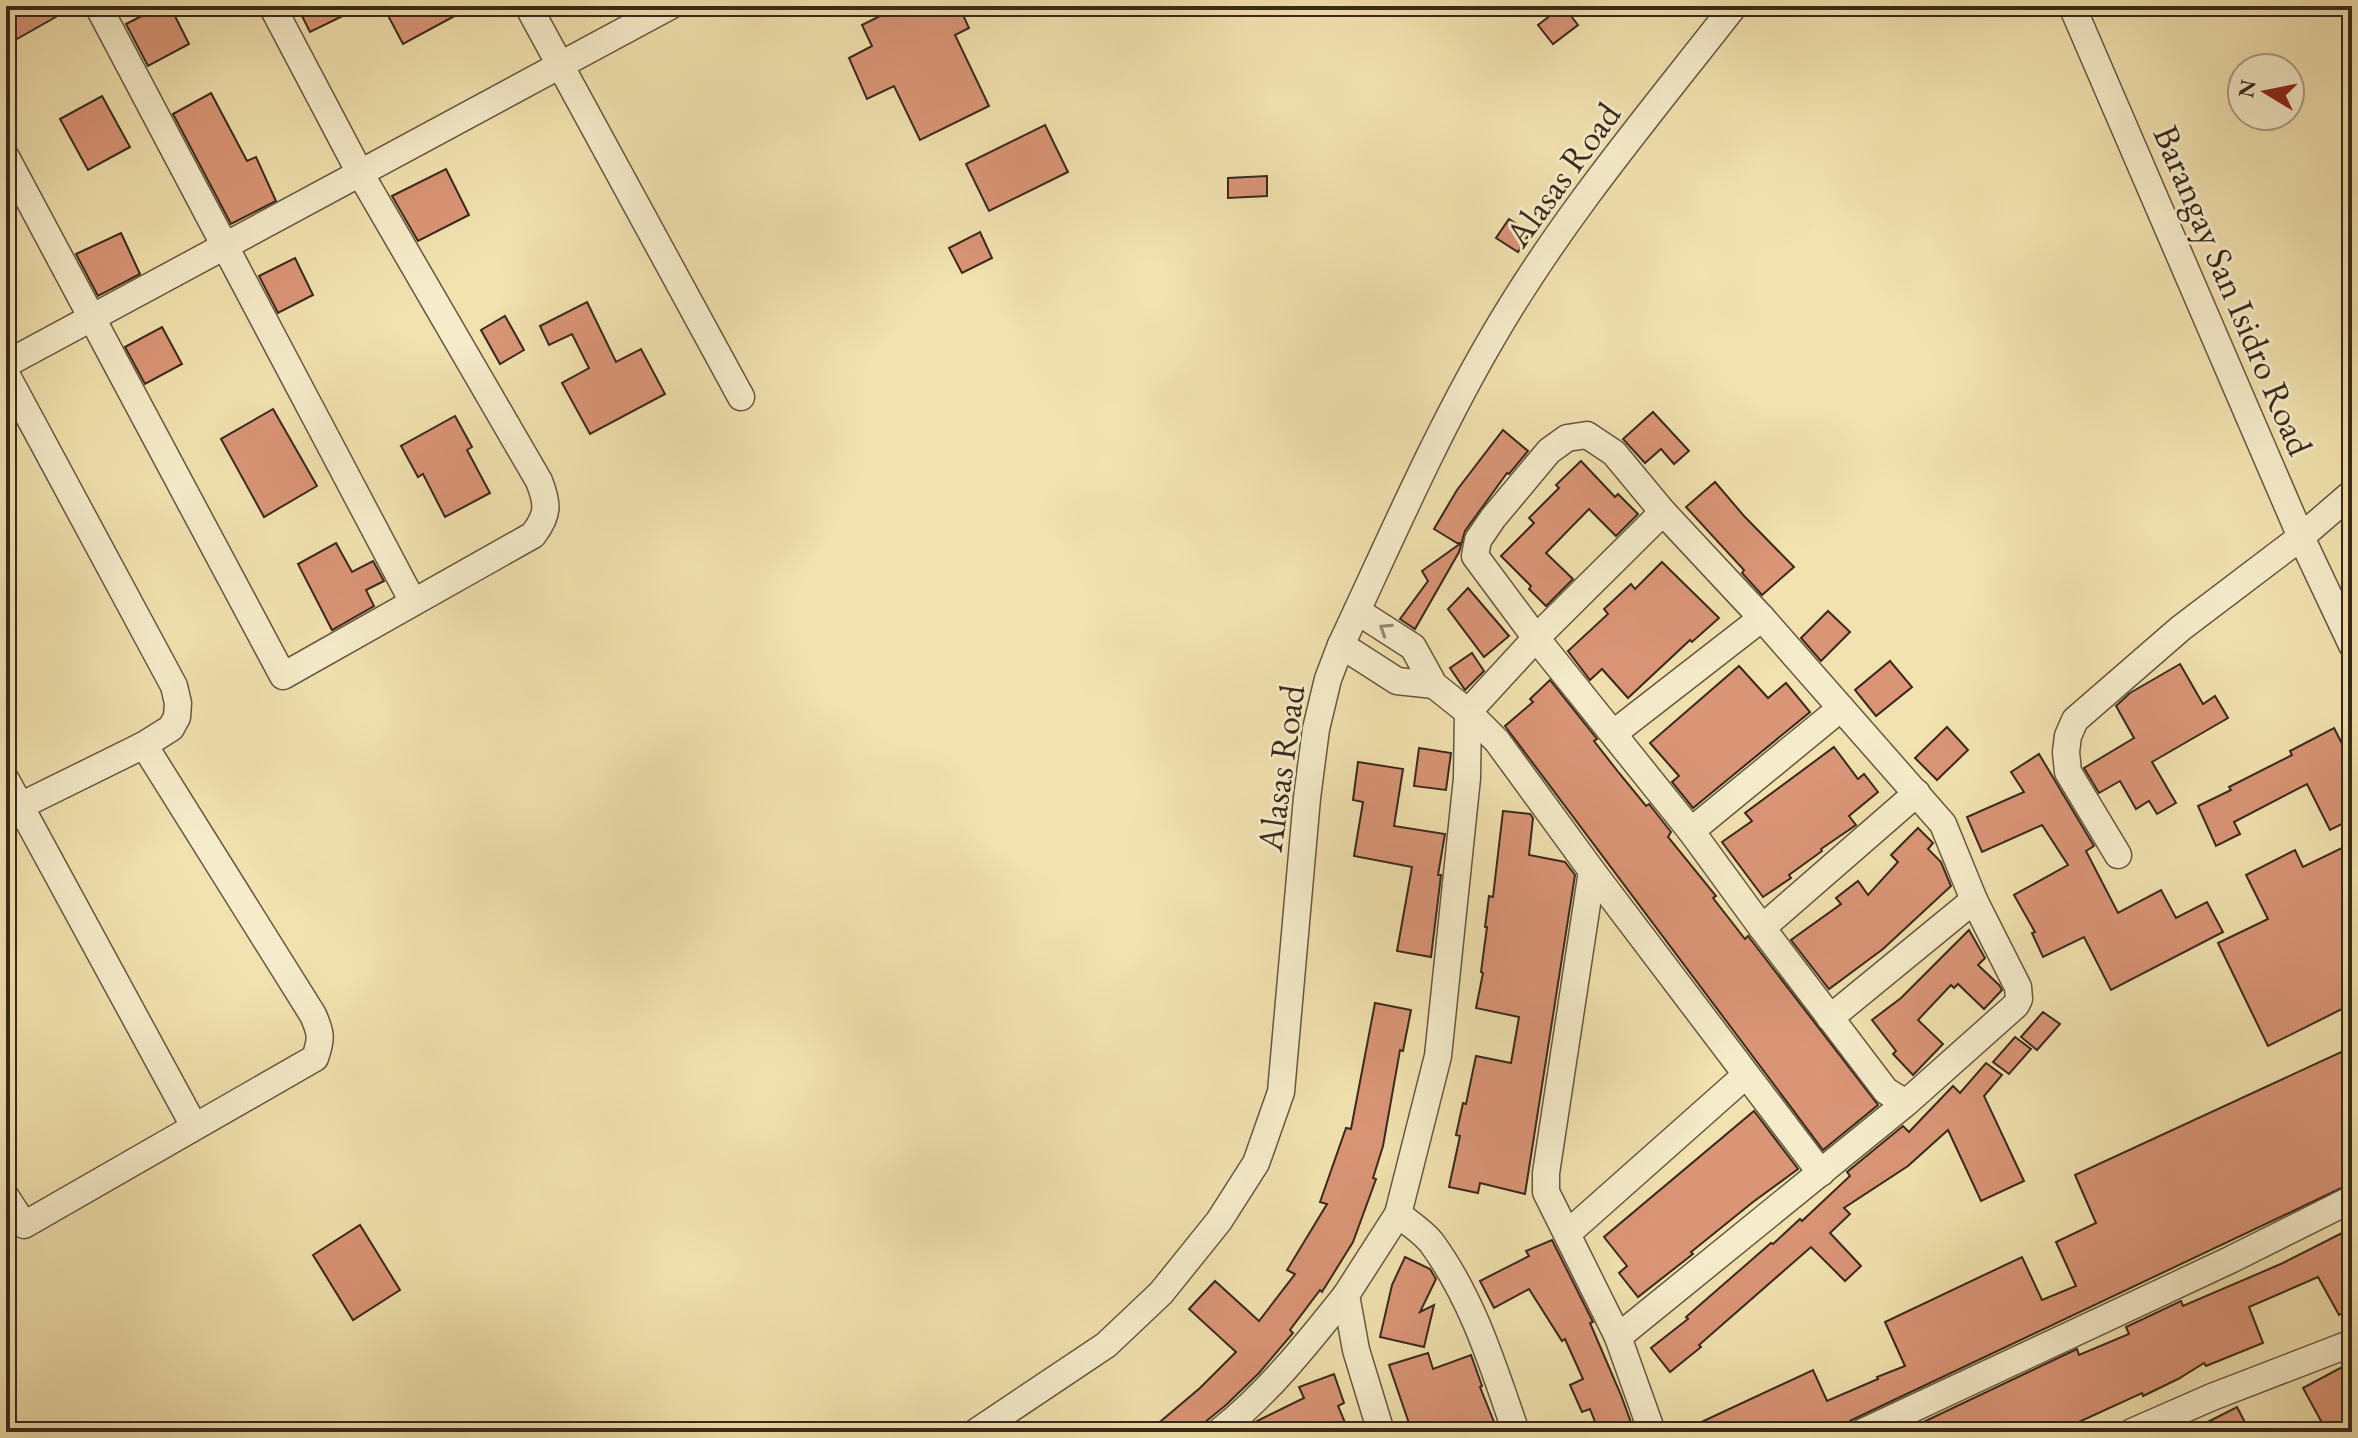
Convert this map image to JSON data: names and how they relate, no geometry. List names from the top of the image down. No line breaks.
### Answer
{"streets":{"street":["Alasas Road","Barangay San Isidro Road"]},"north":"left"}
